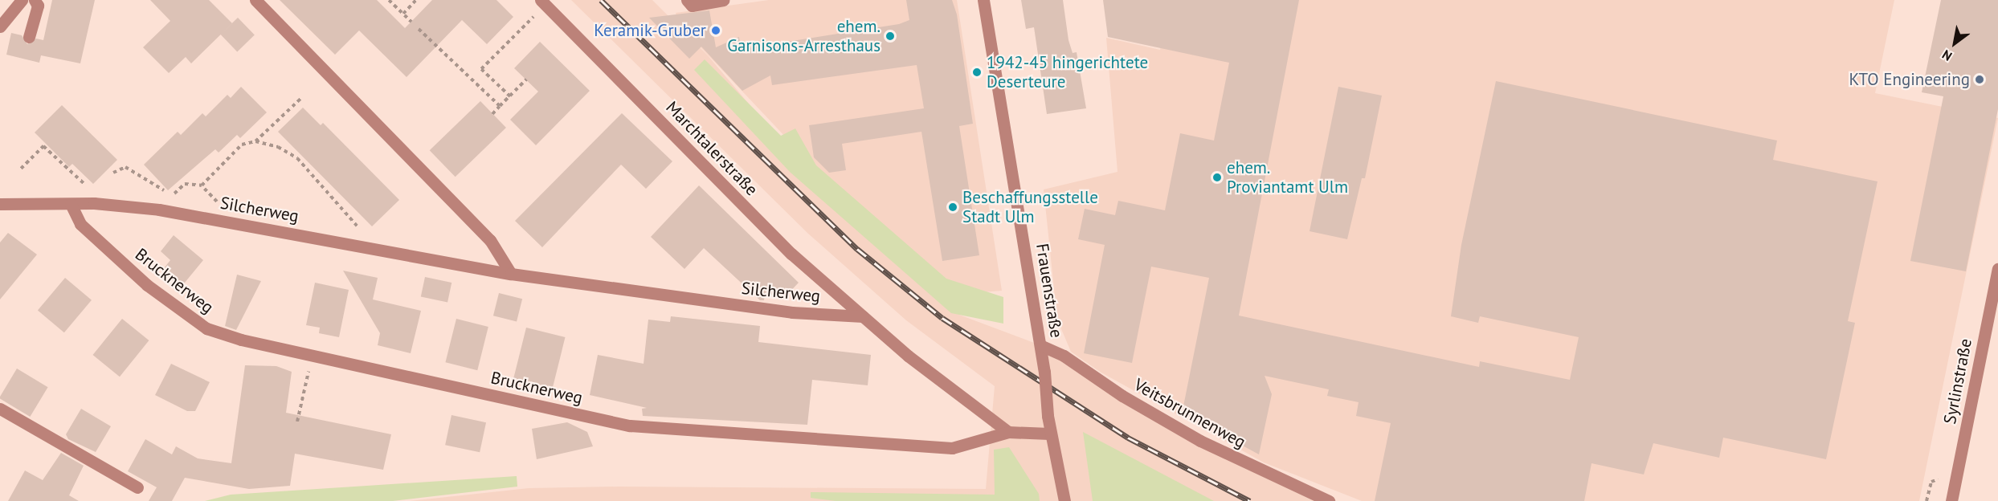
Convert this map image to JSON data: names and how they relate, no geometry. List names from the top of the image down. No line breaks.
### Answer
{"streets":{"street":["Marchtalerstraße","Silcherweg","Brucknerweg","Frauenstraße","Syrlinstraße","Veitsbrunnenweg"]},"crossings":[["Marchtalerstraße","Silcherweg"],["Silcherweg","Brucknerweg"],["Brucknerweg","Frauenstraße"],["Frauenstraße","Veitsbrunnenweg"]],"places":["Keramik-Gruber","ehem. Garnisons-Arresthaus","1942-45 hingerichtete Deserteure","KTO Engineering","ehem. Proviantamt Ulm","Beschaffungsstelle Stadt Ulm"],"north":"bottom left"}
